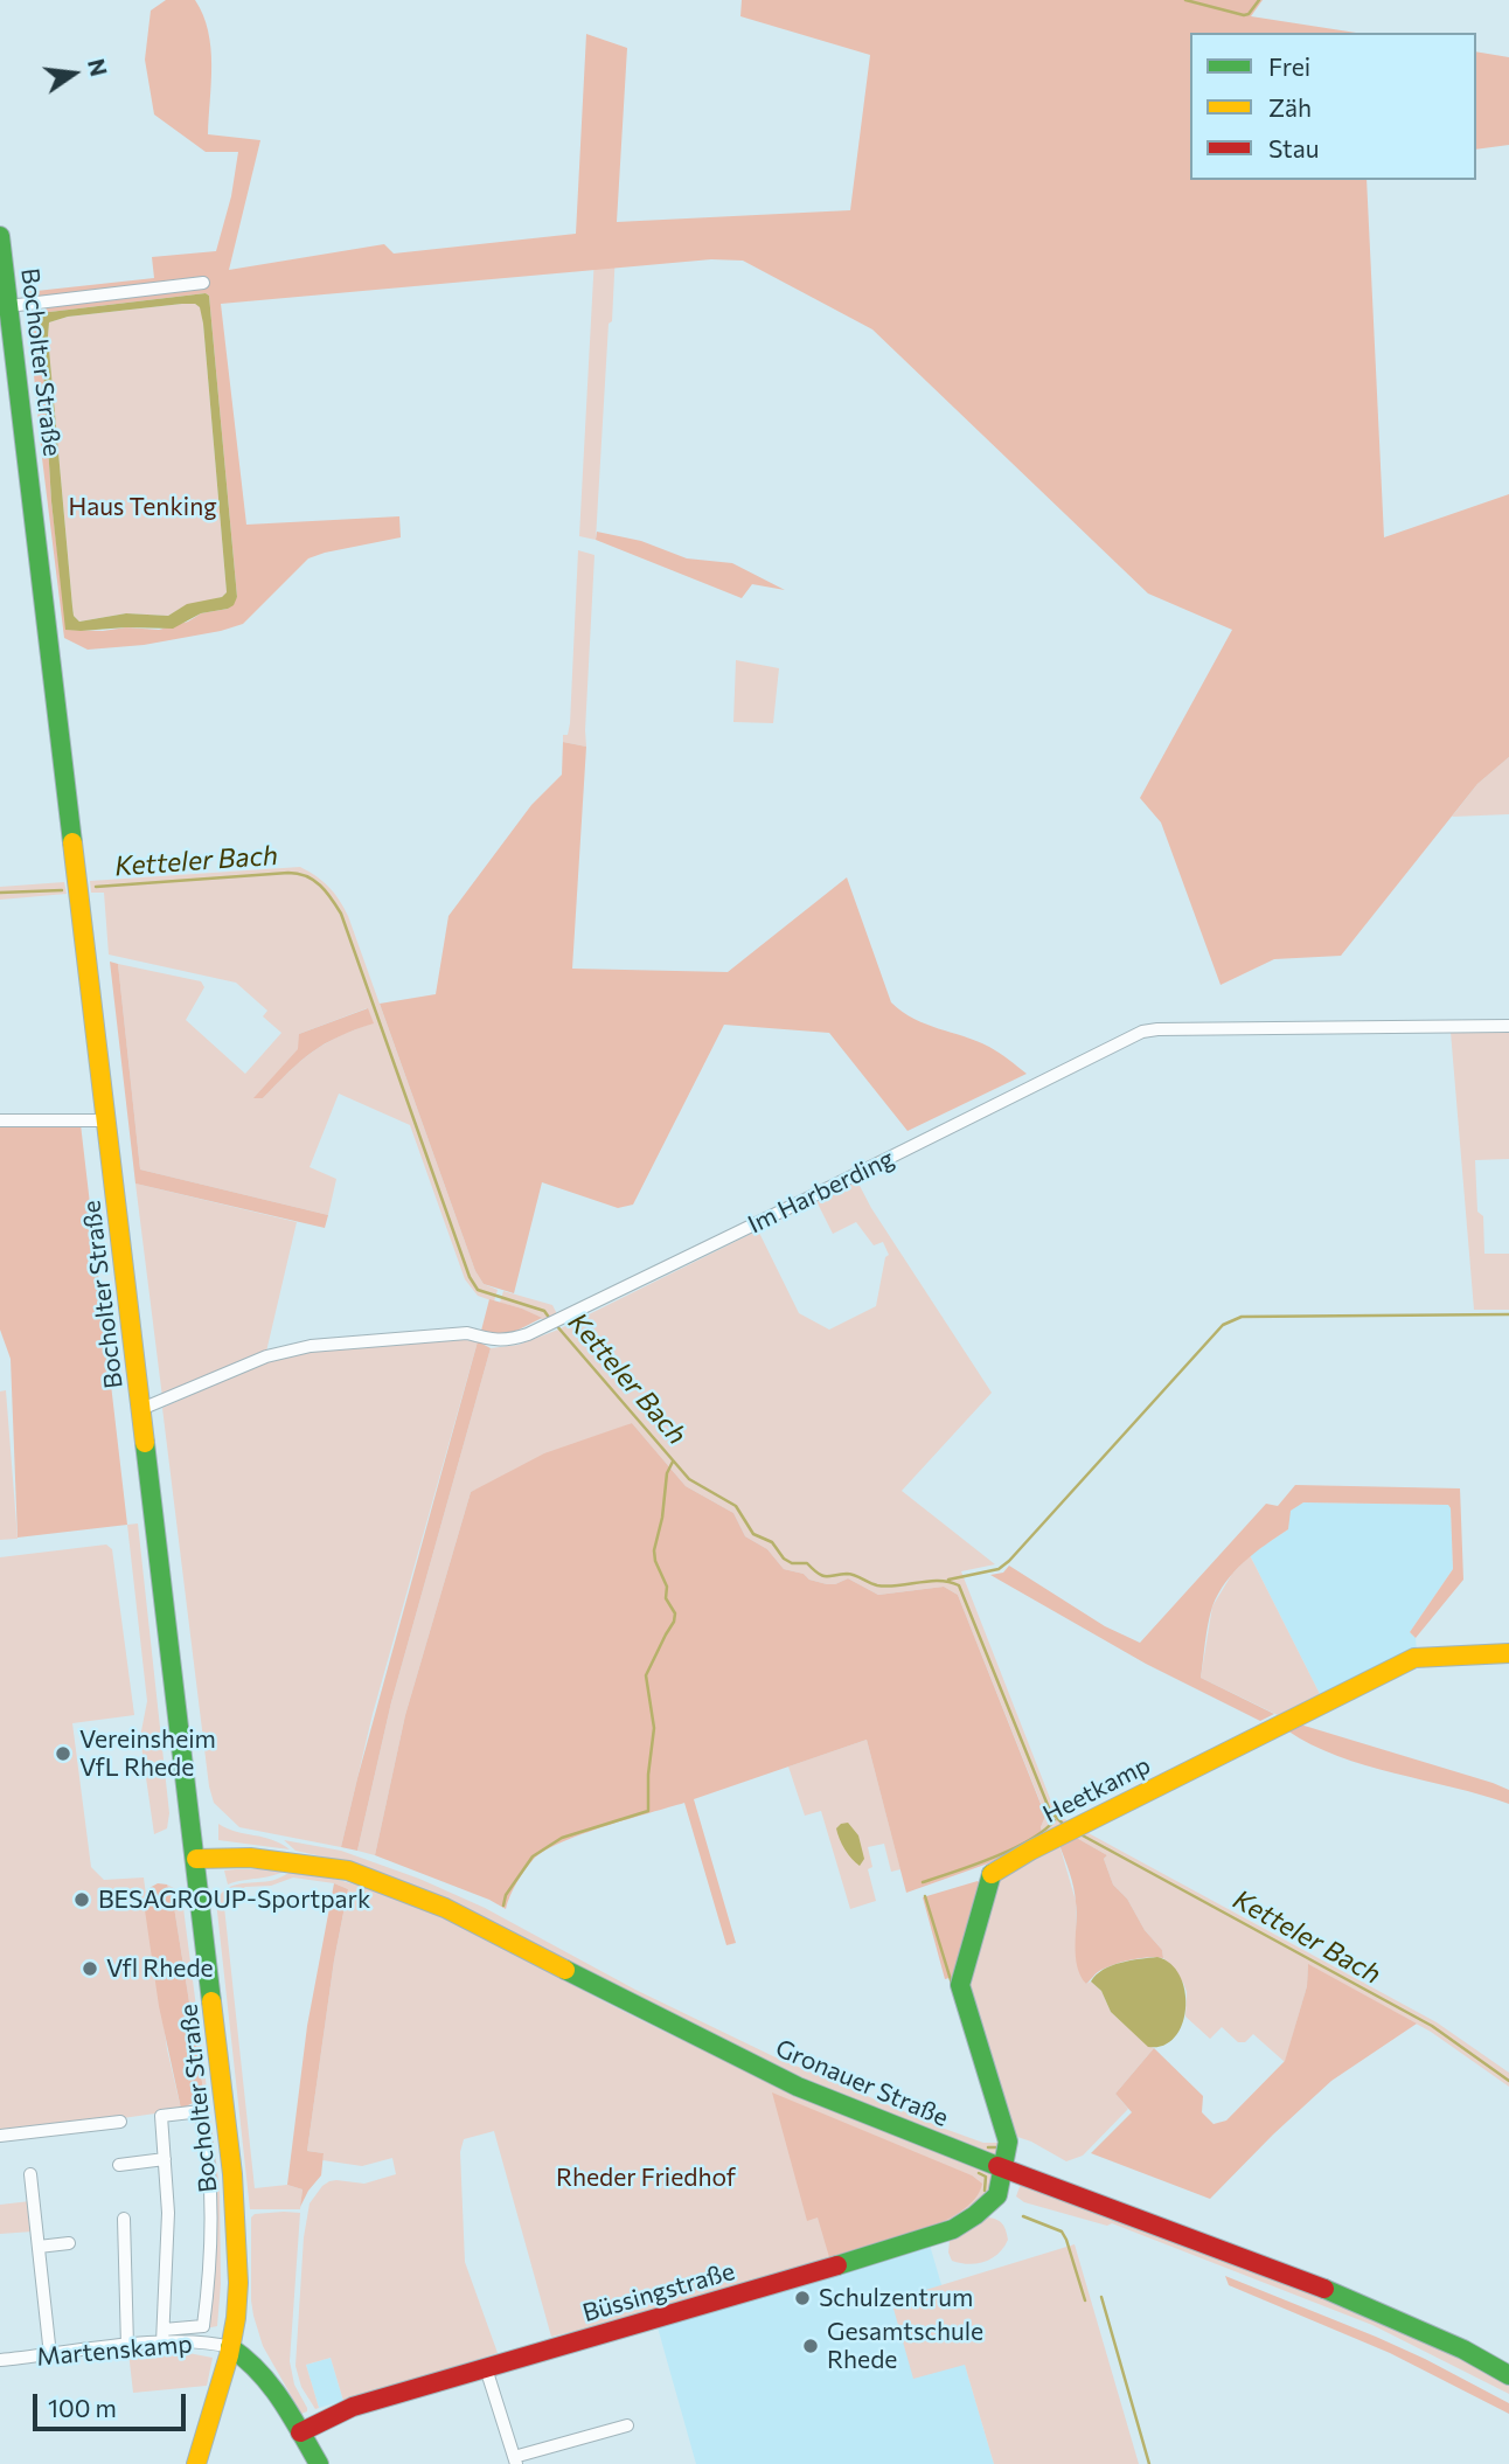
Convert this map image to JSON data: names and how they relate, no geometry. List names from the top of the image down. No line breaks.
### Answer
{"streets":{"main road":["Bocholter Straße","Heetkamp","Gronauer Straße","Büssingstraße"],"street":["Im Harberding","Martenskamp"]},"crossings":[["Bocholter Straße","Im Harberding"],["Bocholter Straße","Gronauer Straße"],["Bocholter Straße","Martenskamp"],["Heetkamp","Gronauer Straße"],["Heetkamp","Büssingstraße"],["Gronauer Straße","Büssingstraße"]],"water":["Ketteler Bach"],"parks":["Haus Tenking","Rheder Friedhof"],"places":["Vereinsheim VfL Rhede","BESAGROUP-Sportpark","Vfl Rhede","Schulzentrum","Gesamtschule Rhede"],"legend":["Frei","Zäh","Stau"],"scale_bar":"100 m","north":"right"}
